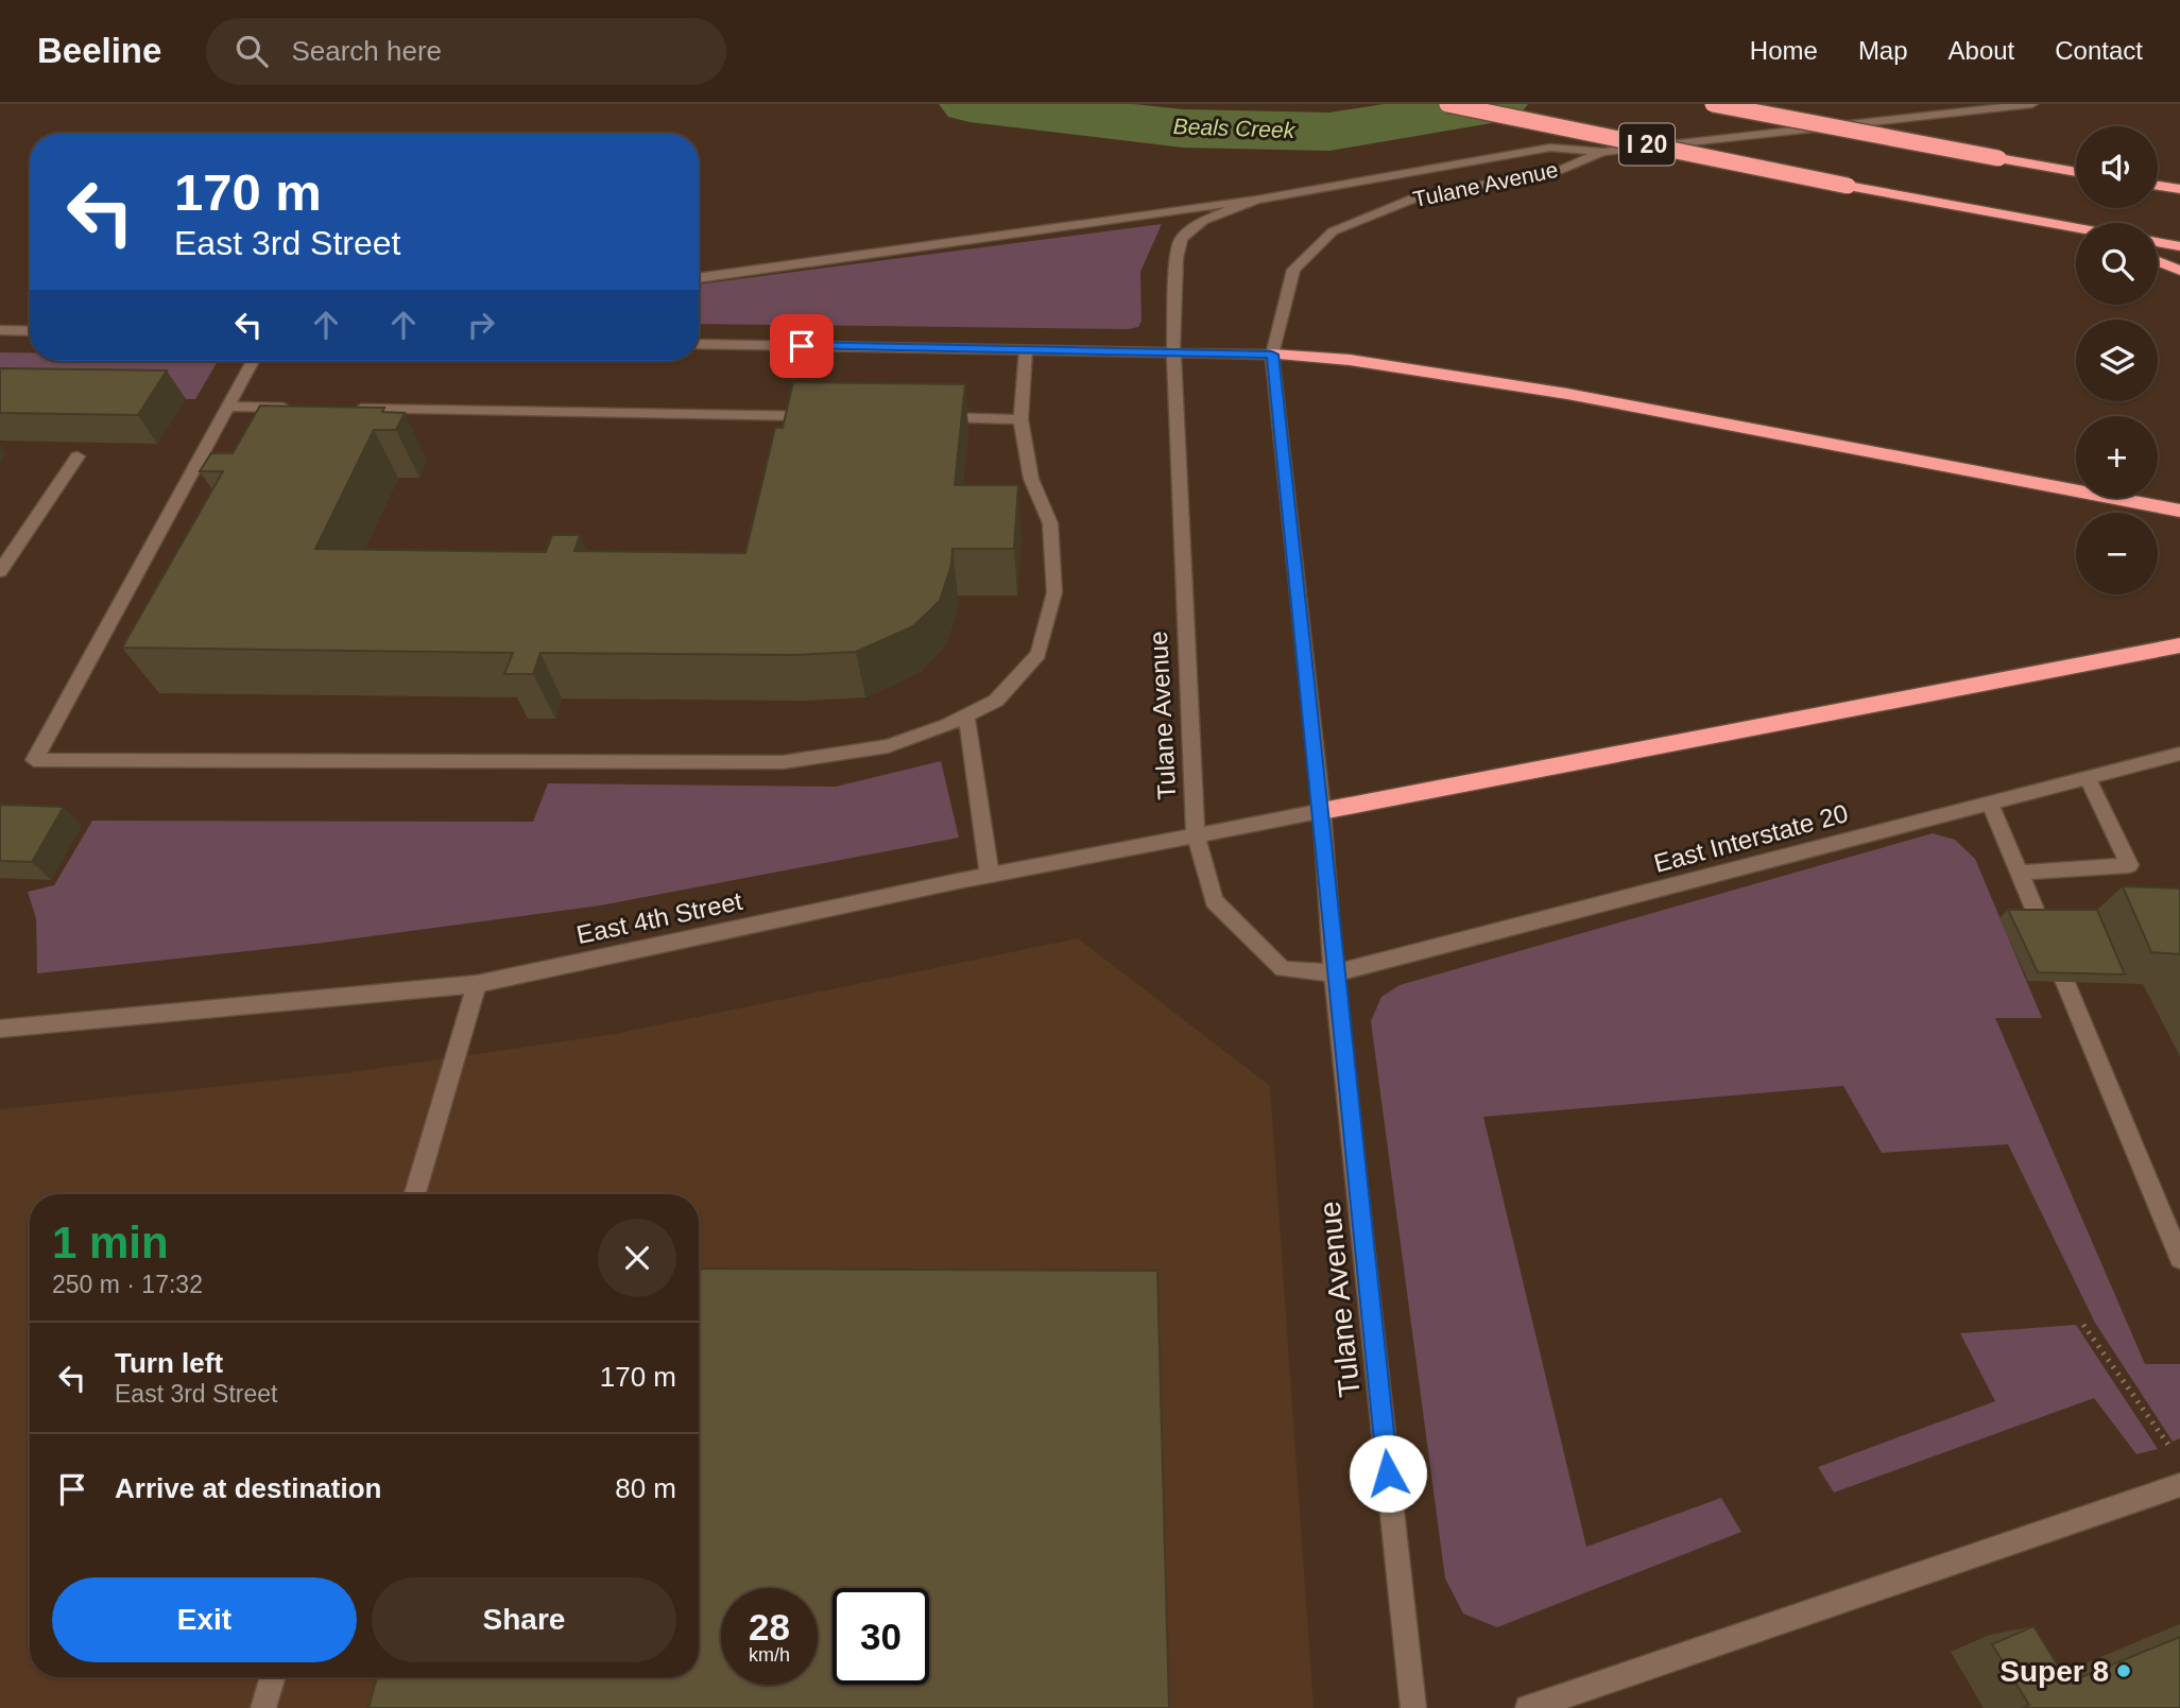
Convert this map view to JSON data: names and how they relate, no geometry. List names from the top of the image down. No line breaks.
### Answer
{"streets":{"highway":["I 20"],"main road":["Tulane Avenue","East Interstate 20","East 4th Street"]},"crossings":[["Tulane Avenue","East Interstate 20"],["Tulane Avenue","East 4th Street"]],"water":["Beals Creek"],"places":["Super 8"],"page":{"header":"Beeline","search":"Search here","nav":["Home","Map","About","Contact"],"map_buttons":["+","−"],"turn":["170 m","East 3rd Street"],"heading":["1 min","250 m · 17:32"],"list":[{"name":"Turn left","note":"East 3rd Street","value":"170 m"},{"name":"Arrive at destination","value":"80 m"}],"buttons":["Exit","Share"],"speed":"28 km/h","limit":"30"}}
